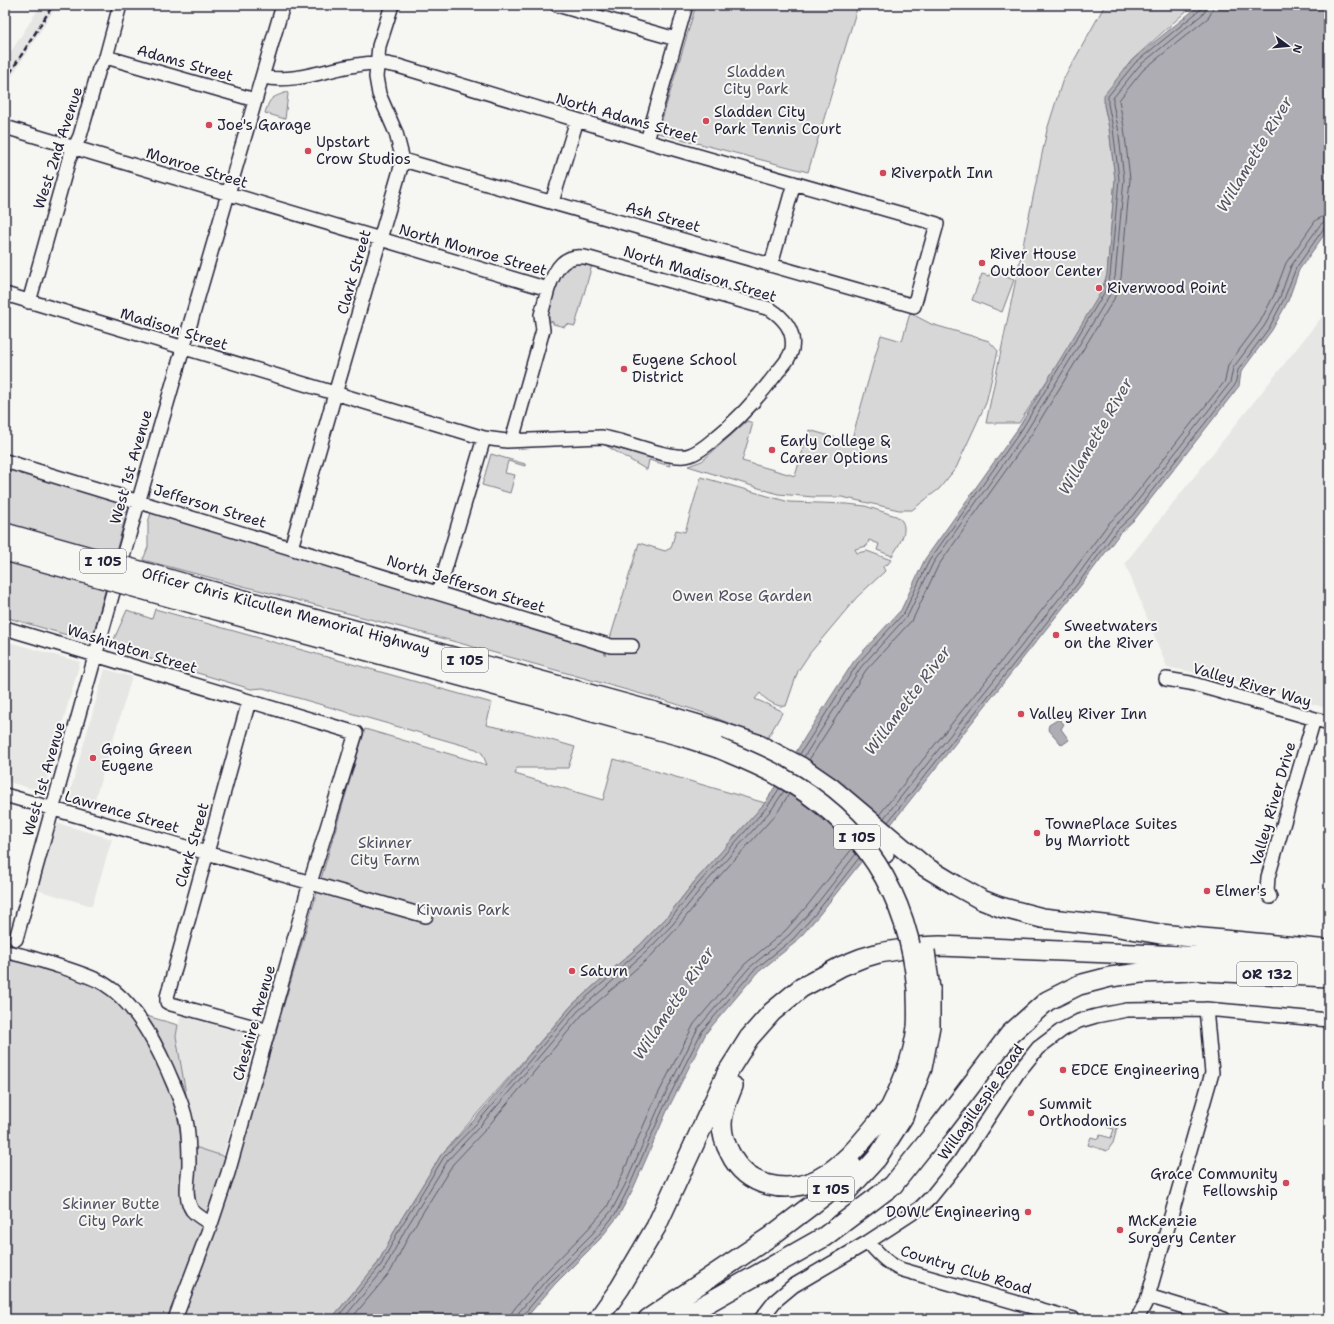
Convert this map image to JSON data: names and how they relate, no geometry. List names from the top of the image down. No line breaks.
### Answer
{"streets":{"highway":["I 105","Officer Chris Kilcullen Memorial Highway","OR 132"],"street":["Adams Street","North Adams Street","West 2nd Avenue","Monroe Street","Ash Street","North Monroe Street","Clark Street","North Madison Street","Madison Street","West 1st Avenue","Jefferson Street","North Jefferson Street","Washington Street","Valley River Way","Valley River Drive","Lawrence Street","Cheshire Avenue","Willagillespie Road","Country Club Road"]},"crossings":[["Adams Street","West 2nd Avenue"],["Adams Street","West 1st Avenue"],["North Adams Street","Ash Street"],["West 2nd Avenue","Monroe Street"],["West 2nd Avenue","Madison Street"],["Monroe Street","North Monroe Street"],["Monroe Street","Clark Street"],["Monroe Street","West 1st Avenue"],["Ash Street","Clark Street"],["North Monroe Street","Clark Street"],["North Monroe Street","North Madison Street"],["Clark Street","North Madison Street"],["Clark Street","Madison Street"],["Clark Street","Jefferson Street"],["Clark Street","North Jefferson Street"],["Clark Street","Washington Street"],["Clark Street","Lawrence Street"],["Clark Street","Cheshire Avenue"],["North Madison Street","Madison Street"],["Madison Street","West 1st Avenue"],["West 1st Avenue","Jefferson Street"],["West 1st Avenue","Washington Street"],["West 1st Avenue","Lawrence Street"],["Jefferson Street","North Jefferson Street"],["I 105","Officer Chris Kilcullen Memorial Highway"],["Washington Street","Cheshire Avenue"],["Valley River Way","Valley River Drive"],["Lawrence Street","Cheshire Avenue"],["Willagillespie Road","Country Club Road"]],"water":["Willamette River"],"parks":["Sladden City Park","Owen Rose Garden","Skinner City Farm","Kiwanis Park","Skinner Butte City Park"],"places":["Sladden City Park Tennis Court","Joe's Garage","Upstart Crow Studios","Riverpath Inn","River House Outdoor Center","Riverwood Point","Eugene School District","Early College & Career Options","Sweetwaters on the River","Valley River Inn","Going Green Eugene","TownePlace Suites by Marriott","Elmer's","Saturn","EDCE Engineering","Summit Orthodonics","Grace Community Fellowship","DOWL Engineering","McKenzie Surgery Center"],"north":"right"}
